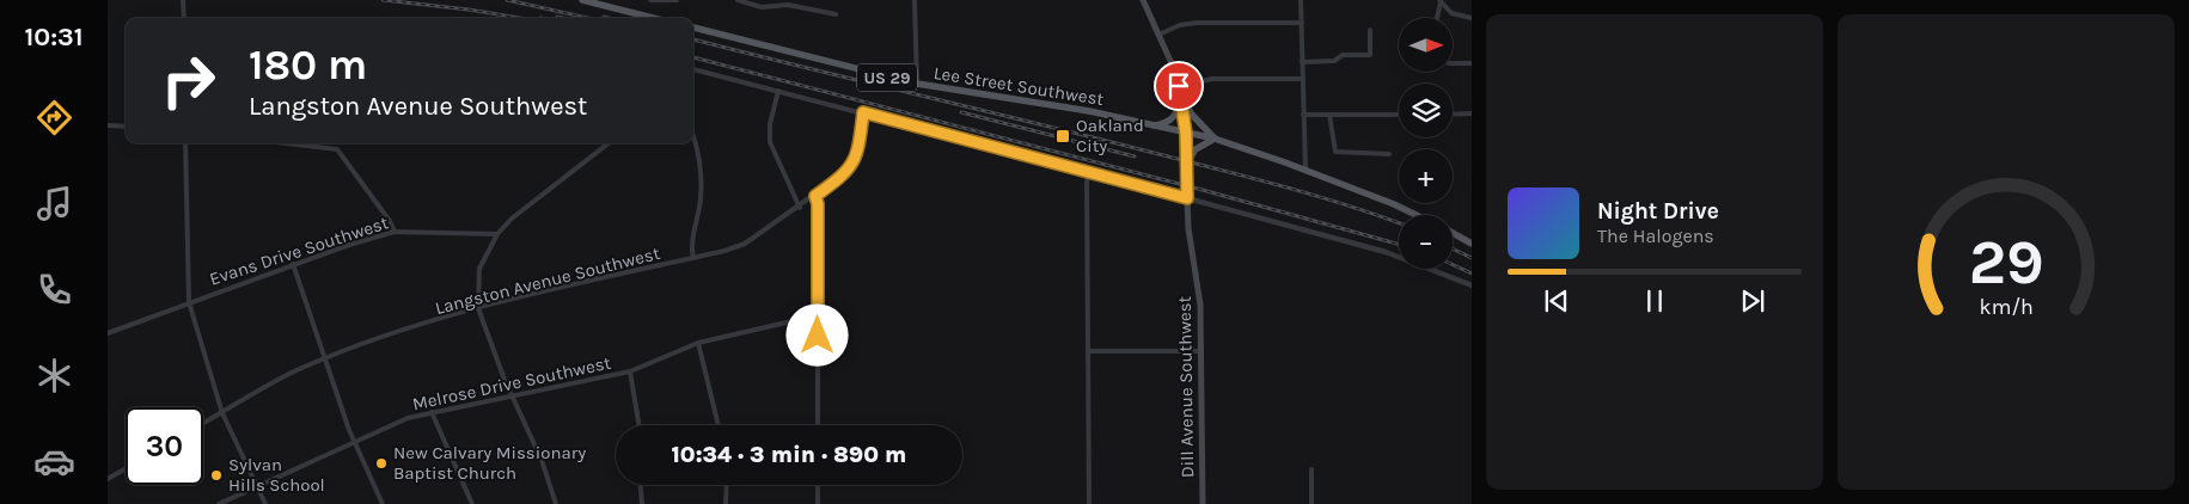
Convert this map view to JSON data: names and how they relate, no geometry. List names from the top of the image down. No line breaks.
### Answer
{"streets":{"main road":["US 29","Lee Street Southwest","Dill Avenue Southwest"],"street":["Evans Drive Southwest","Langston Avenue Southwest","Melrose Drive Southwest"]},"crossings":[["Lee Street Southwest","Dill Avenue Southwest"]],"places":{"transit":["Oakland City"],"other":["New Calvary Missionary Baptist Church","Sylvan Hills School"]},"north":"right","page":{"tabs":"10:31","map_buttons":["+","−"],"turn":["180 m","Langston Avenue Southwest"],"song":["Night Drive","The Halogens"],"limit":"30","trip":"10:34 · 3 min · 890 m","gauge":["29","km/h"]}}
